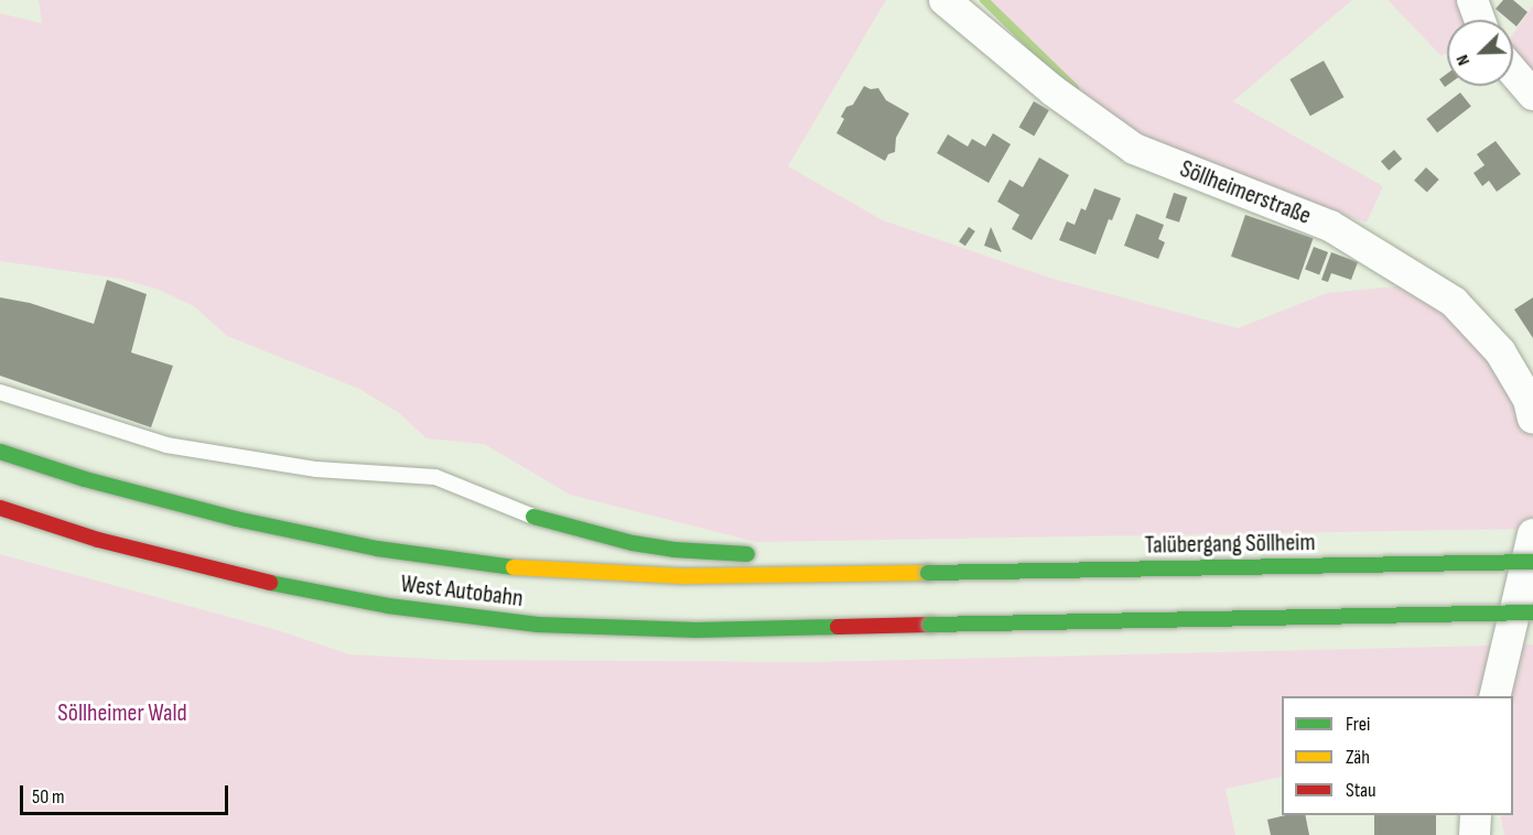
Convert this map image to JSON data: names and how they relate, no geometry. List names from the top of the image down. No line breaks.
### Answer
{"streets":{"highway":["Talübergang Söllheim","West Autobahn"],"street":["Söllheimerstraße"]},"crossings":[["Talübergang Söllheim","West Autobahn"]],"parks":["Söllheimer Wald"],"legend":["Frei","Zäh","Stau"],"scale_bar":"50 m","north":"bottom left"}
